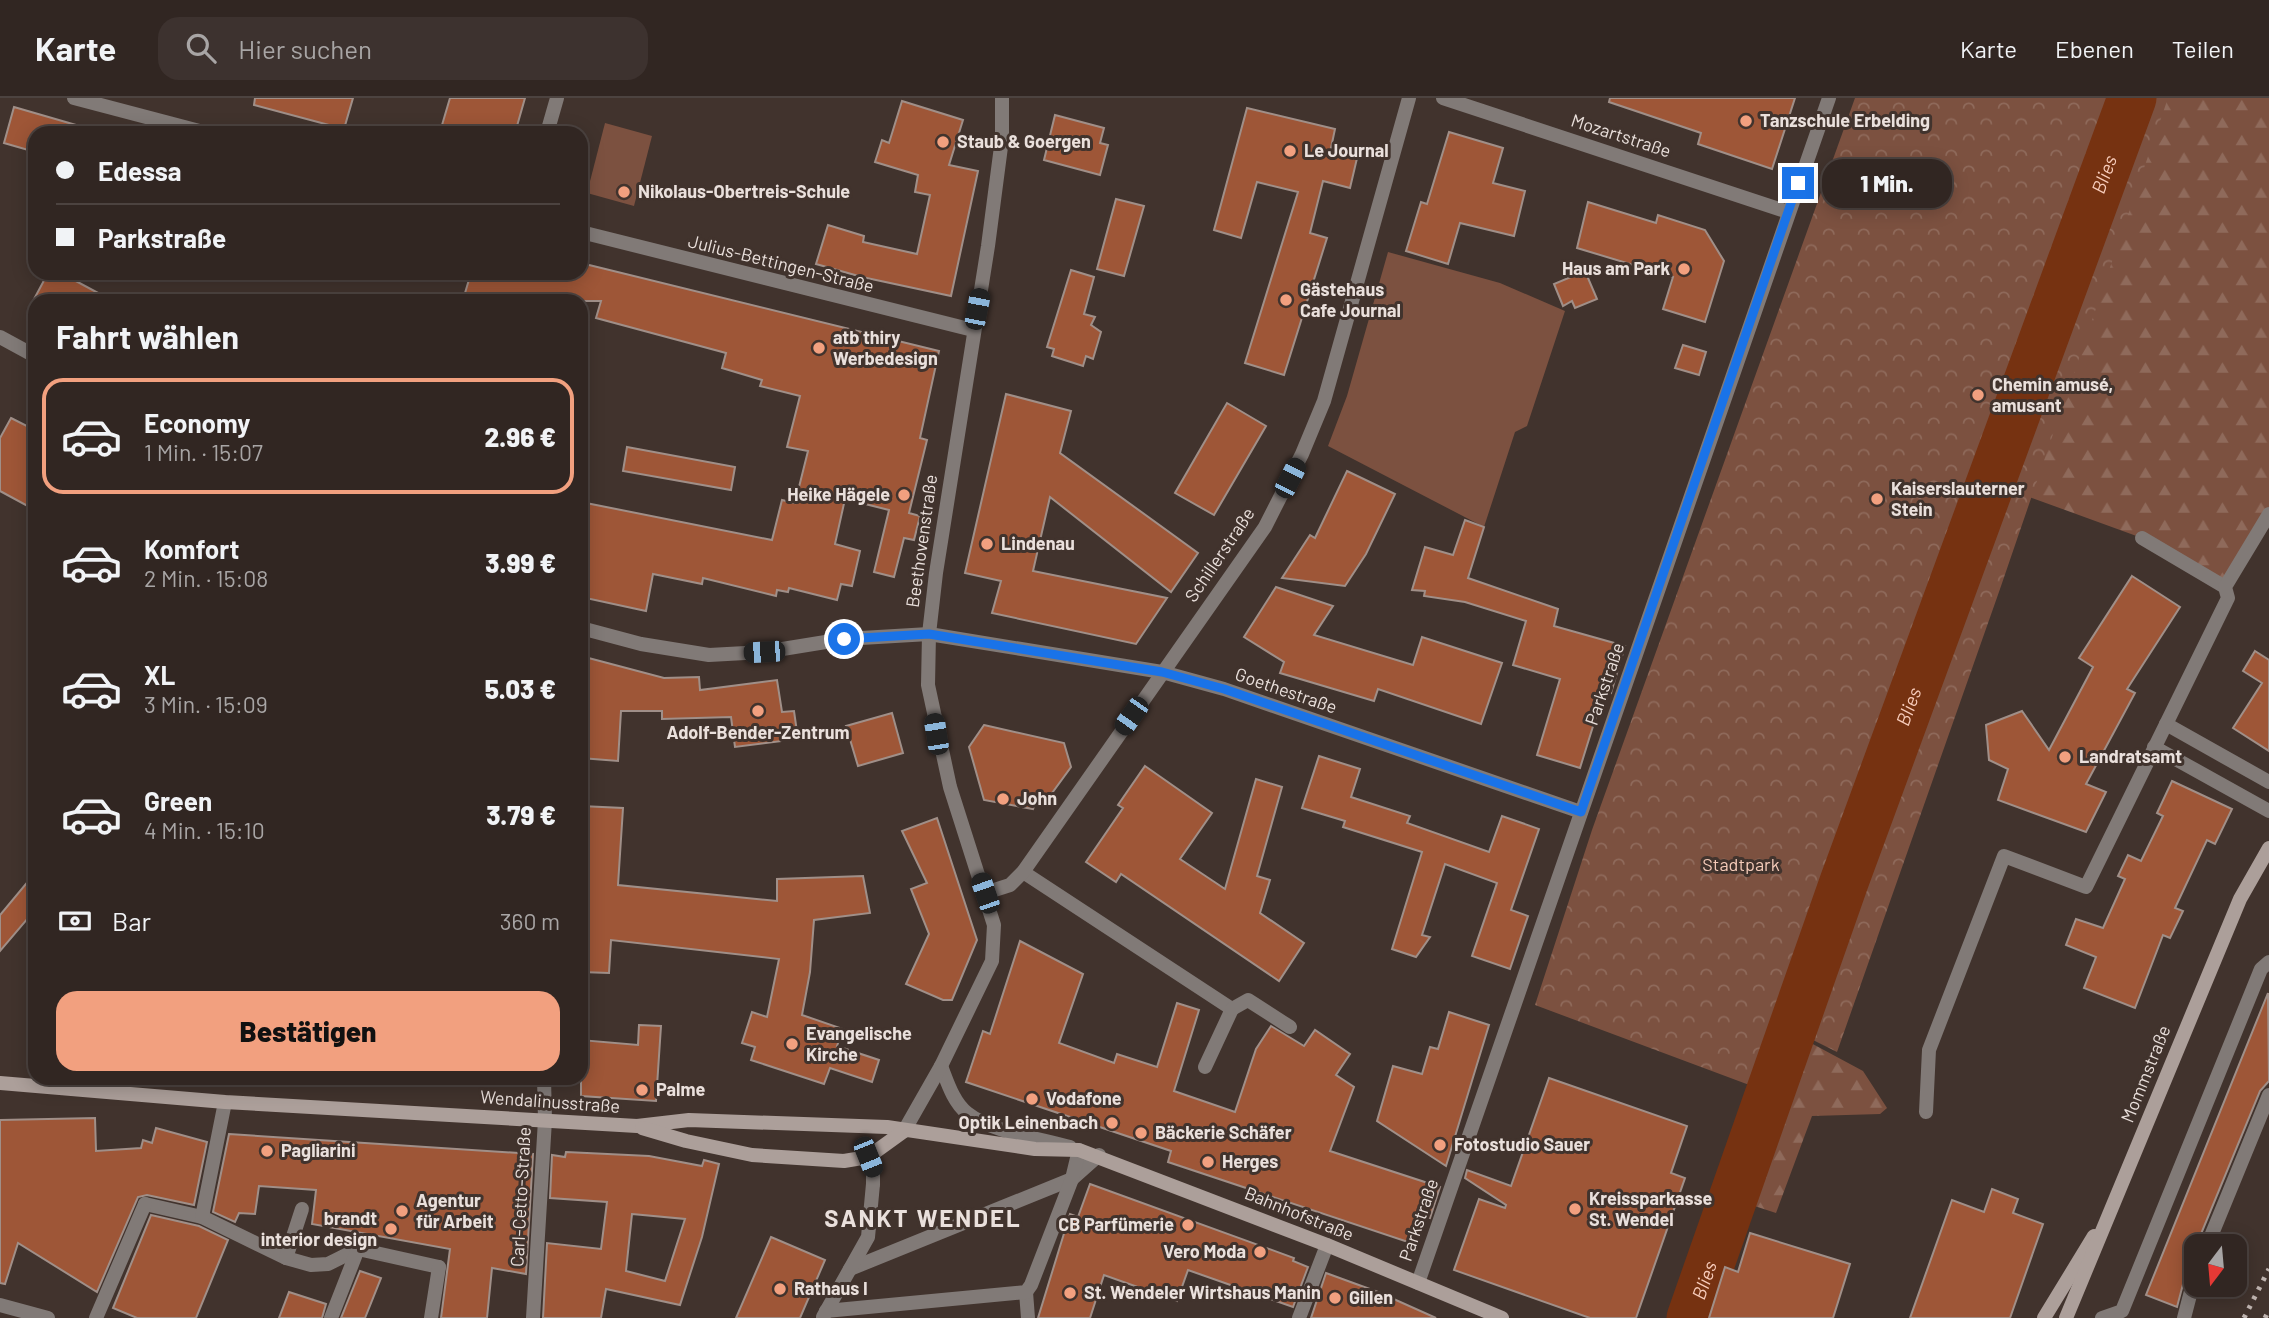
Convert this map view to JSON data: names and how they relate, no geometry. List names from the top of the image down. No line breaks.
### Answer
{"streets":{"main road":["Mommstraße","Wendalinusstraße","Bahnhofstraße"],"street":["Mozartstraße","Julius-Bettingen-Straße","Beethovenstraße","Schillerstraße","Parkstraße","Goethestraße","Carl-Cetto-Straße"]},"crossings":[["Mozartstraße","Parkstraße"],["Julius-Bettingen-Straße","Beethovenstraße"],["Beethovenstraße","Schillerstraße"],["Beethovenstraße","Goethestraße"],["Beethovenstraße","Wendalinusstraße"],["Beethovenstraße","Bahnhofstraße"],["Schillerstraße","Goethestraße"],["Parkstraße","Goethestraße"],["Parkstraße","Bahnhofstraße"],["Wendalinusstraße","Carl-Cetto-Straße"],["Wendalinusstraße","Bahnhofstraße"]],"districts":["SANKT WENDEL"],"water":["Blies"],"parks":["Stadtpark"],"places":["Tanzschule Erbelding","Staub & Goergen","Le Journal","Nikolaus-Obertreis-Schule","Haus am Park","Gästehaus Cafe Journal","atb thiry Werbedesign","Chemin amusé, amusant","Heike Hägele","Kaiserslauterner Stein","Lindenau","Adolf-Bender-Zentrum","Landratsamt","John","Evangelische Kirche","Palme","Vodafone","Optik Leinenbach","Bäckerie Schäfer","Fotostudio Sauer","Pagliarini","Herges","Kreissparkasse St. Wendel","Agentur für Arbeit","CB Parfümerie","brandt interior design","Vero Moda","Rathaus I","St. Wendeler Wirtshaus Manin","Gillen"],"north":"bottom","page":{"header":"Karte","search":"Hier suchen","nav":["Karte","Ebenen","Teilen"],"banner":["Edessa","Parkstraße"],"bubble":"1 Min.","heading":"Fahrt wählen","list":[{"name":"Economy","note":"1 Min. · 15:07","value":"2.96 €"},{"name":"Komfort","note":"2 Min. · 15:08","value":"3.99 €"},{"name":"XL","note":"3 Min. · 15:09","value":"5.03 €"},{"name":"Green","note":"4 Min. · 15:10","value":"3.79 €"}],"pay":["Bar","360 m"],"buttons":"Bestätigen"}}
